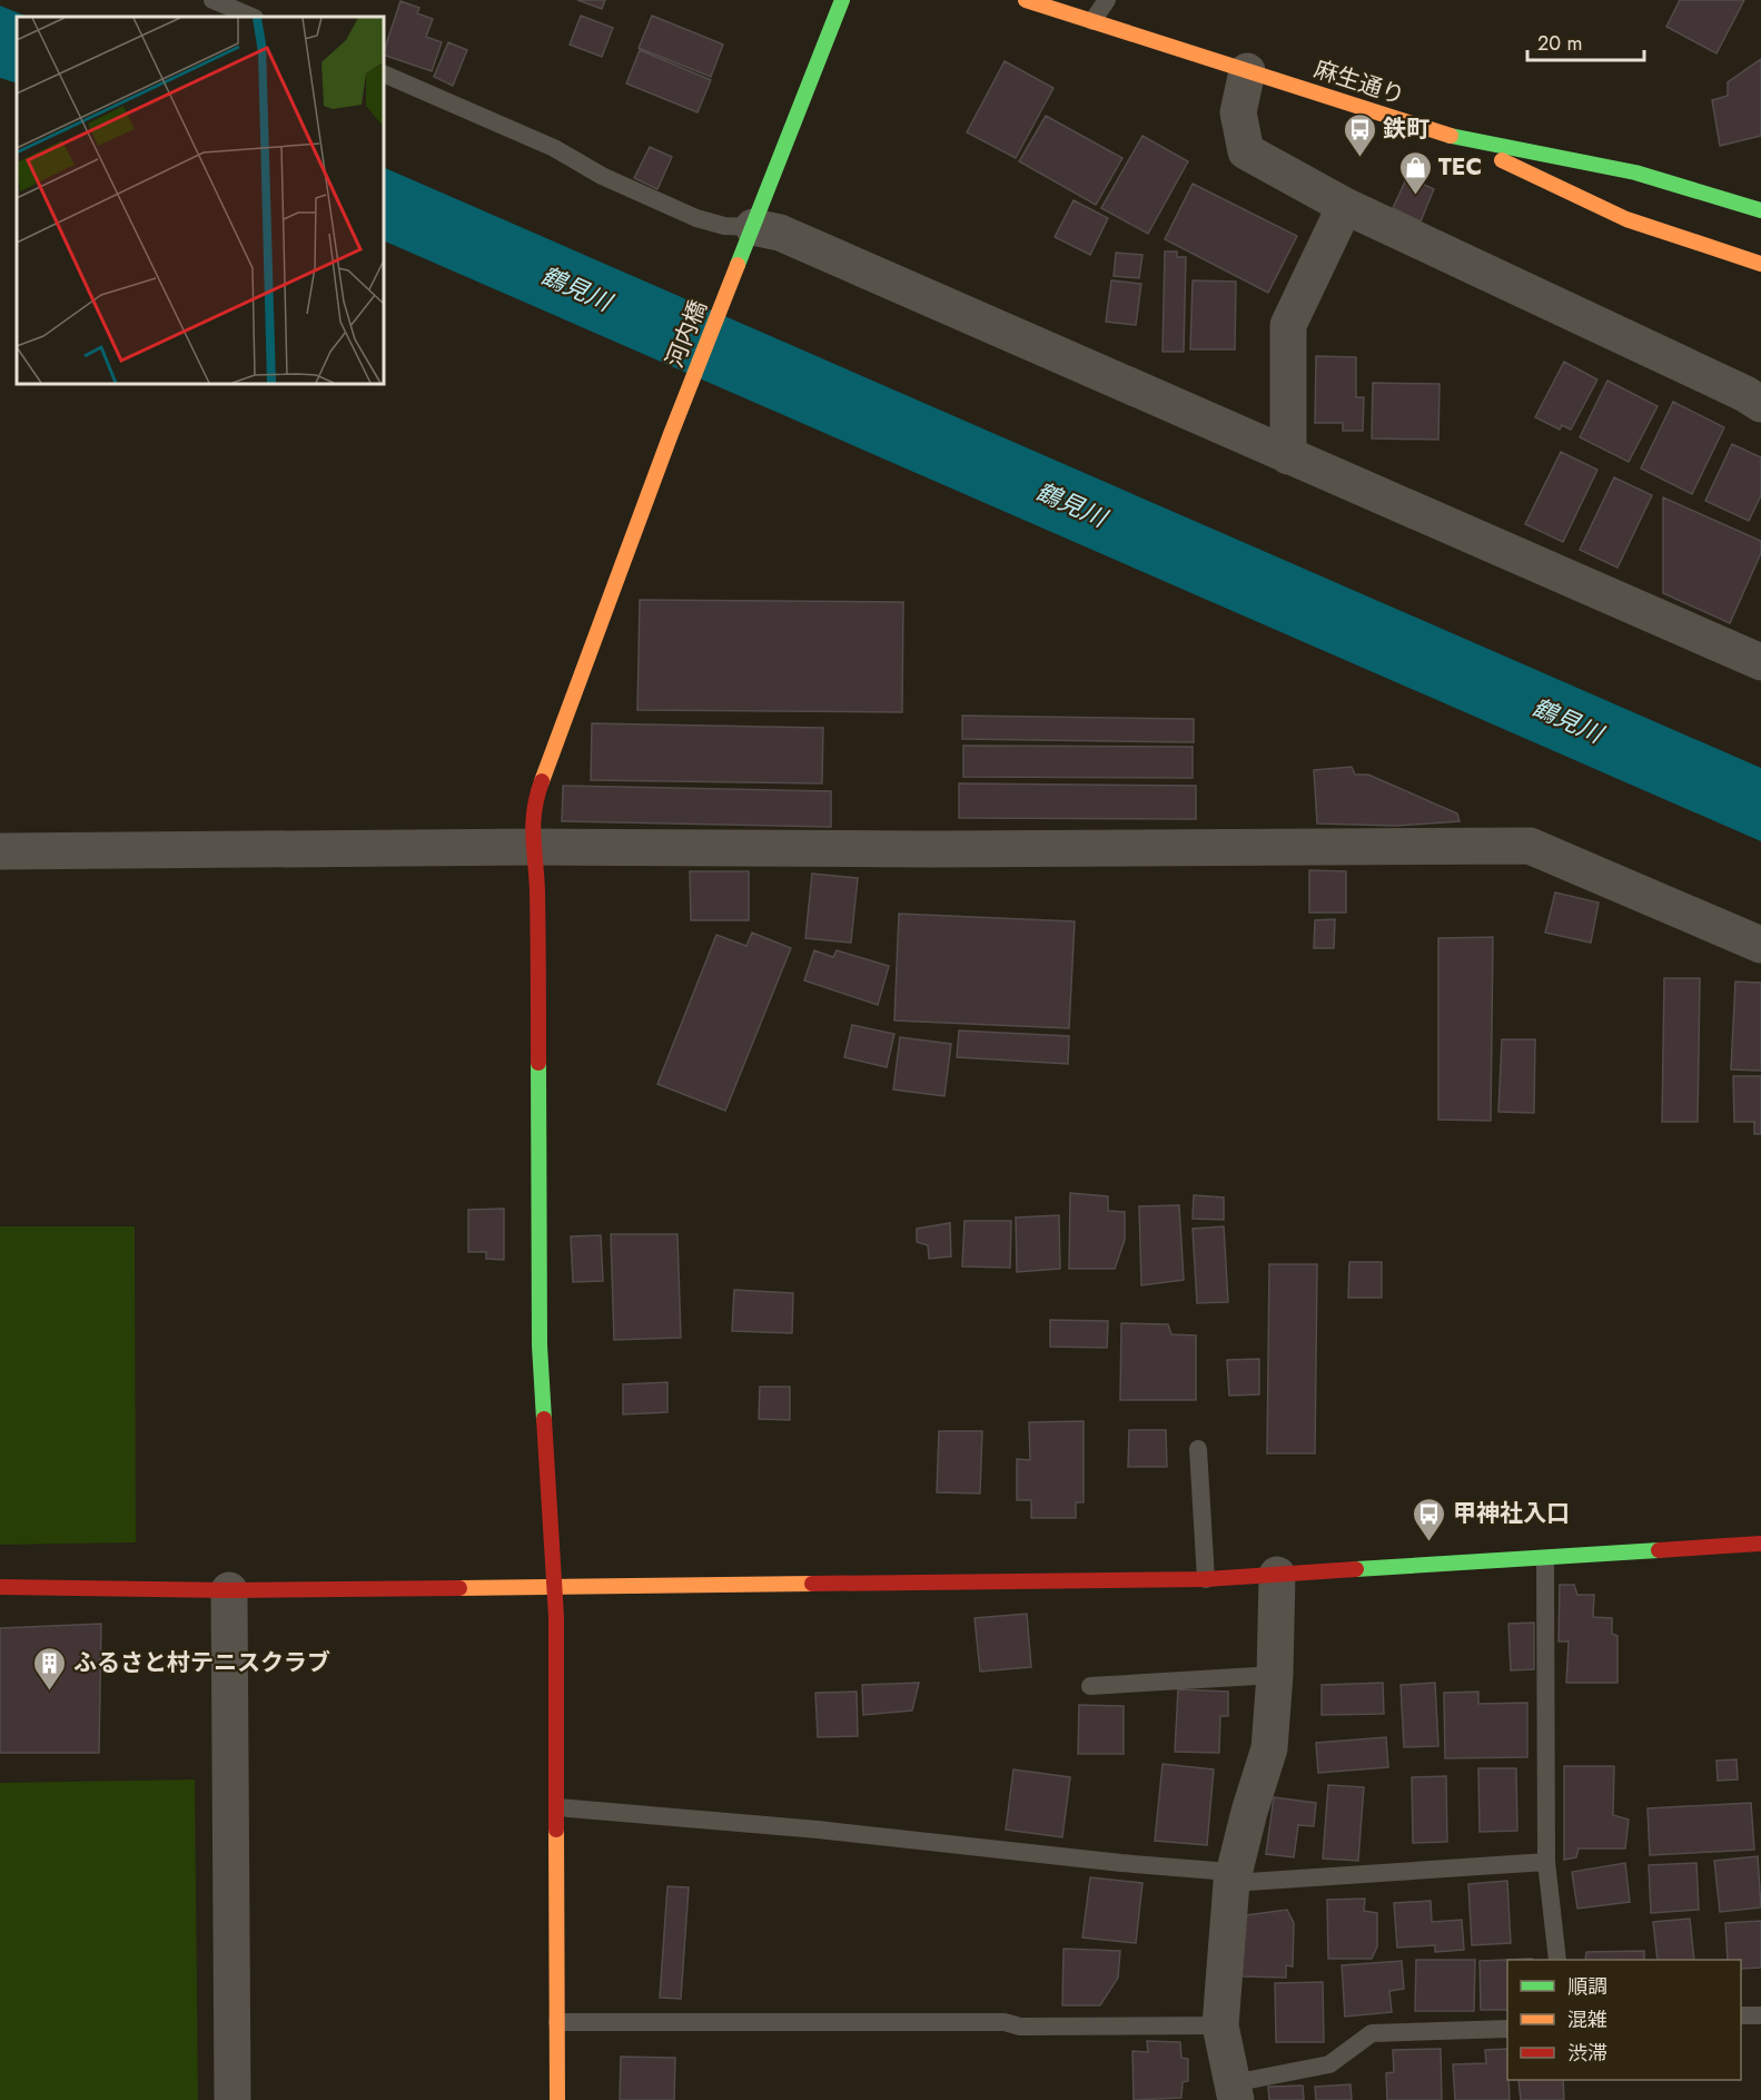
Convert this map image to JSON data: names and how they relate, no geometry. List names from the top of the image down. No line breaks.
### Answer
{"streets":{"street":["麻生通り","河内橋"]},"water":["鶴見川"],"places":{"bus stop":["鉄町","甲神社入口"],"shop":["TEC"],"building":["ふるさと村テニスクラブ"]},"legend":["順調","混雑","渋滞"],"scale_bar":"20 m"}
